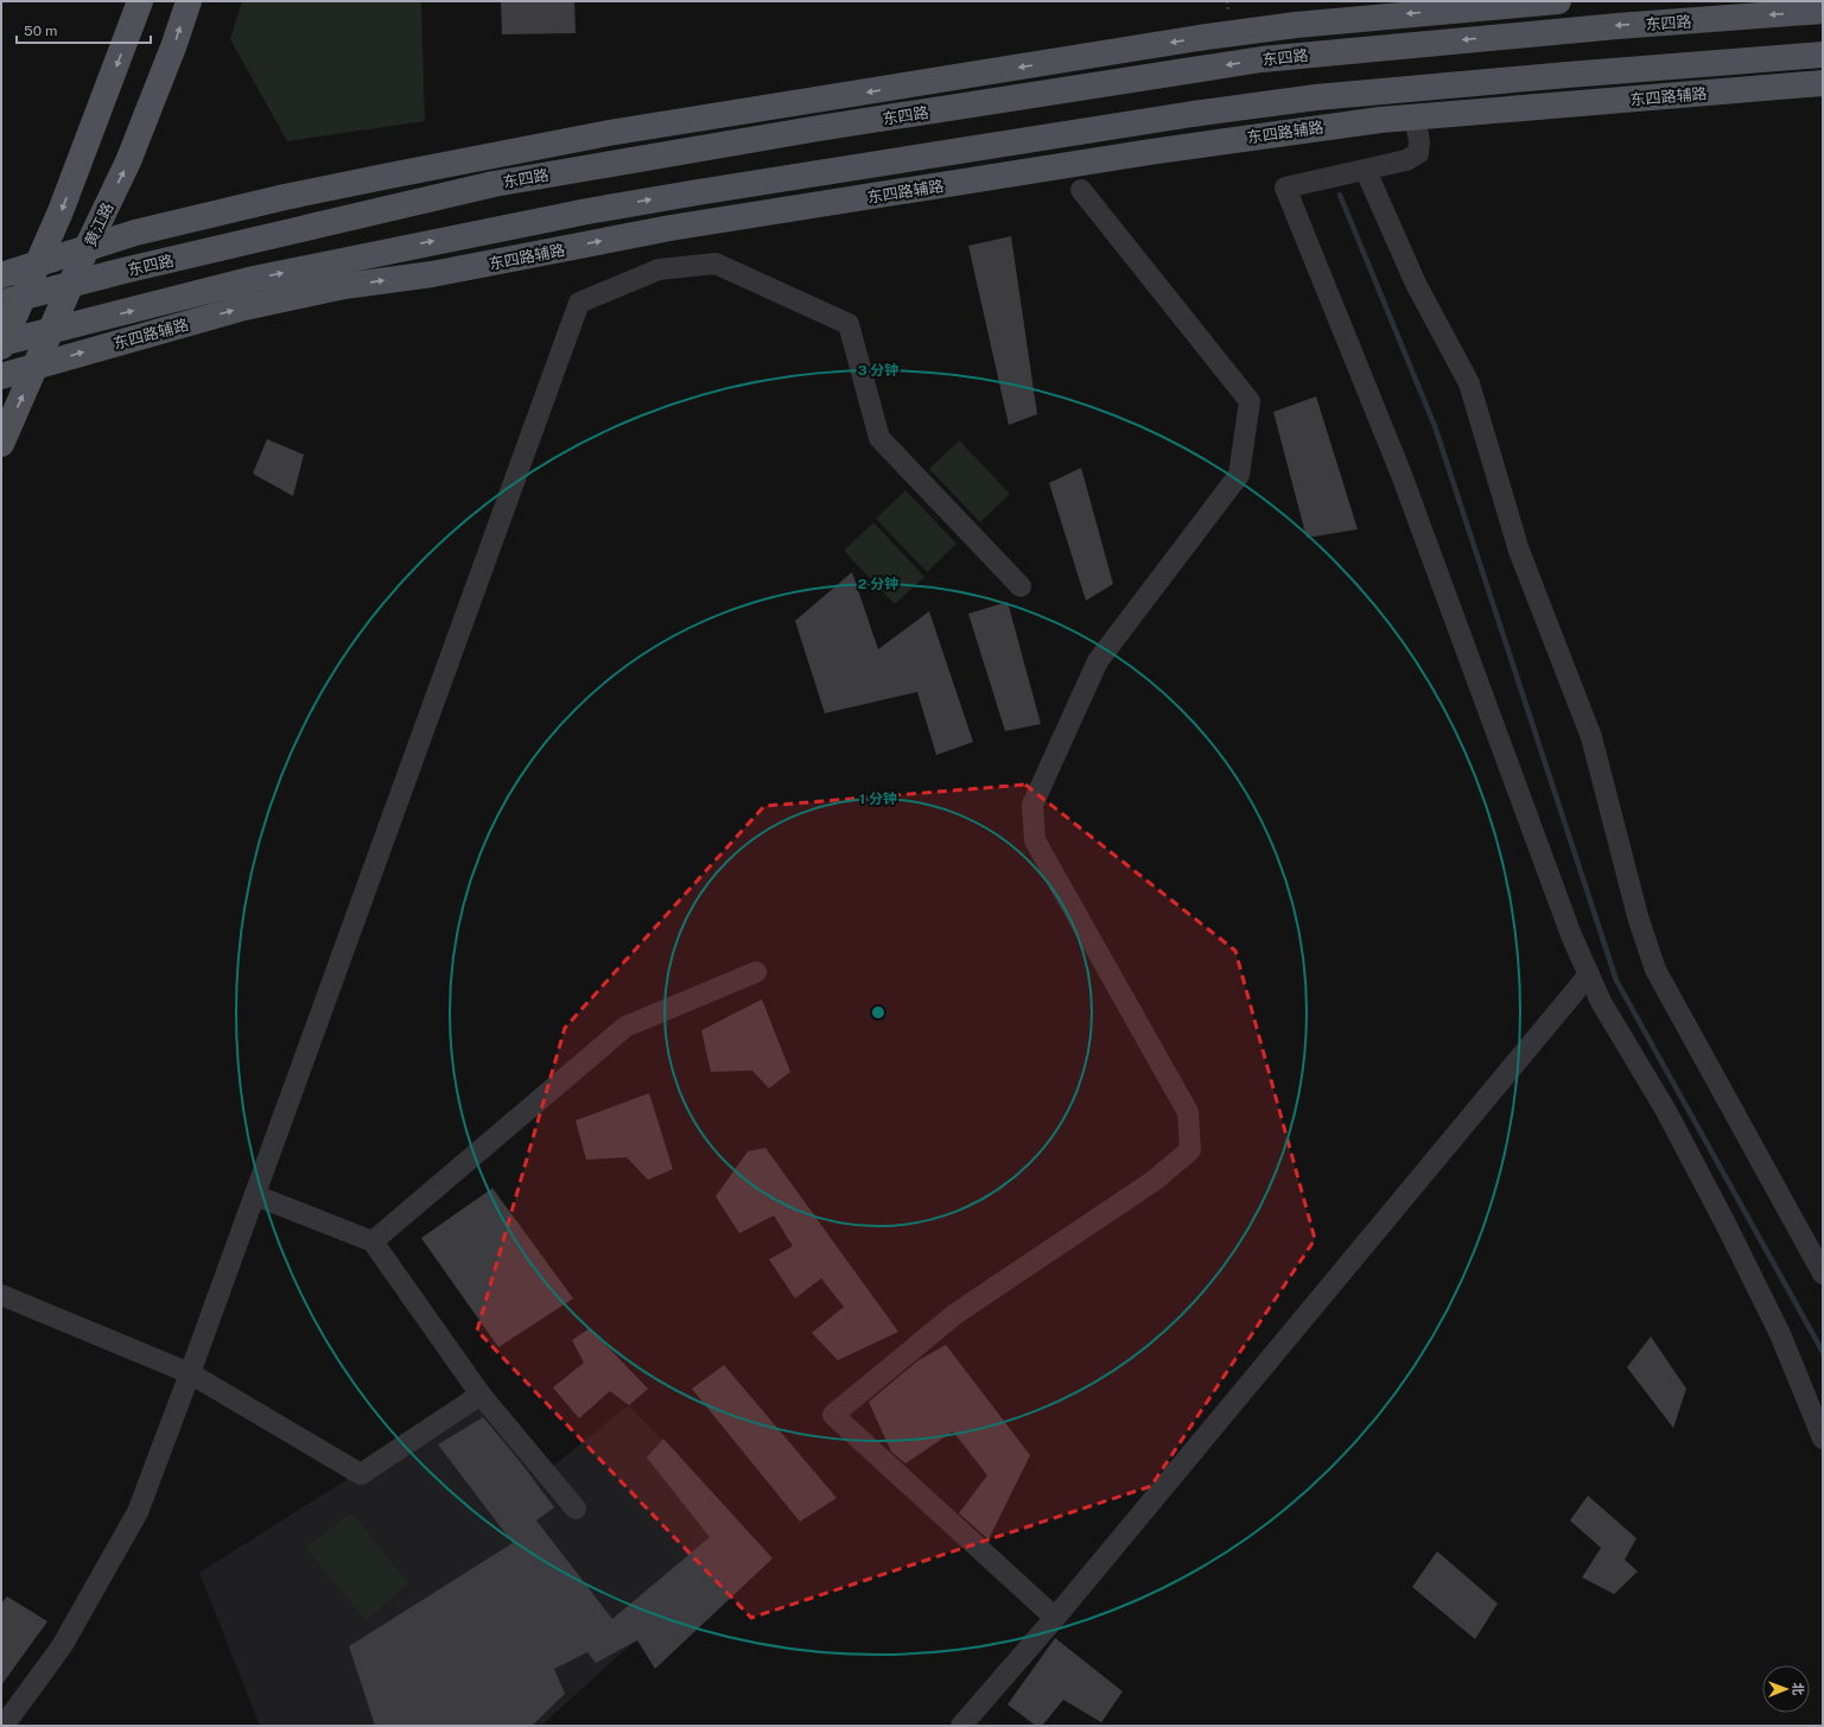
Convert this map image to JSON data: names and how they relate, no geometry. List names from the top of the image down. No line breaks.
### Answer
{"streets":{"main road":["东四路","东四路辅路","黄江路"]},"crossings":[["东四路","黄江路"],["东四路辅路","黄江路"]],"scale_bar":"50 m","north":"right","rings":["3 分钟","2 分钟","1 分钟"]}
